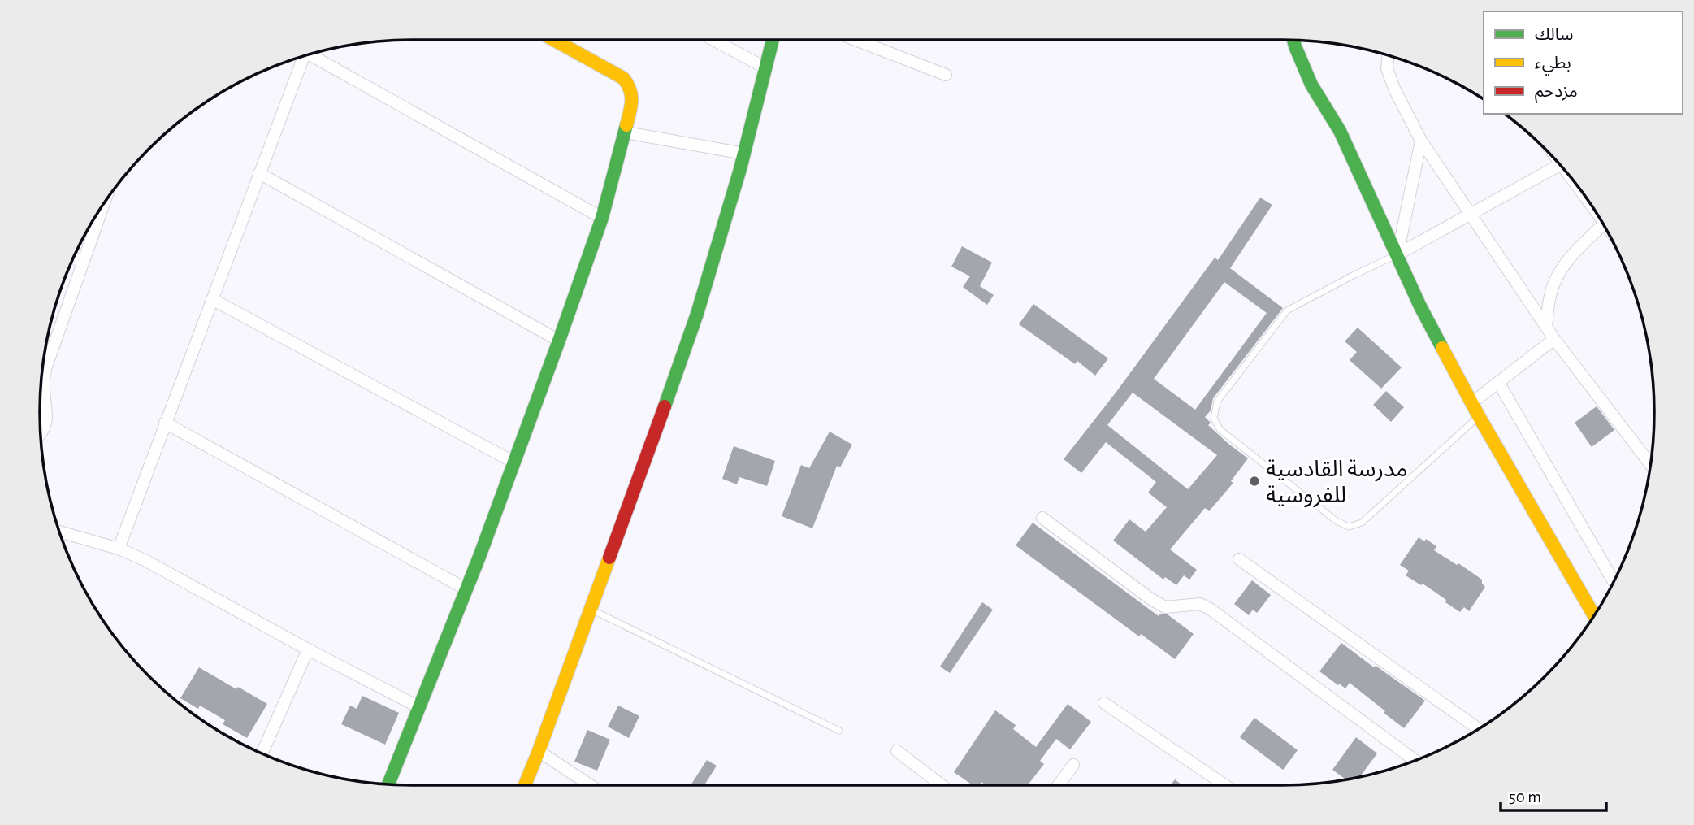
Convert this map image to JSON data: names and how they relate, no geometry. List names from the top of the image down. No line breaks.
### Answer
{"places":["مدرسة القادسية للفروسية"],"legend":["سالك","بطيء","مزدحم"],"scale_bar":"50 m"}
